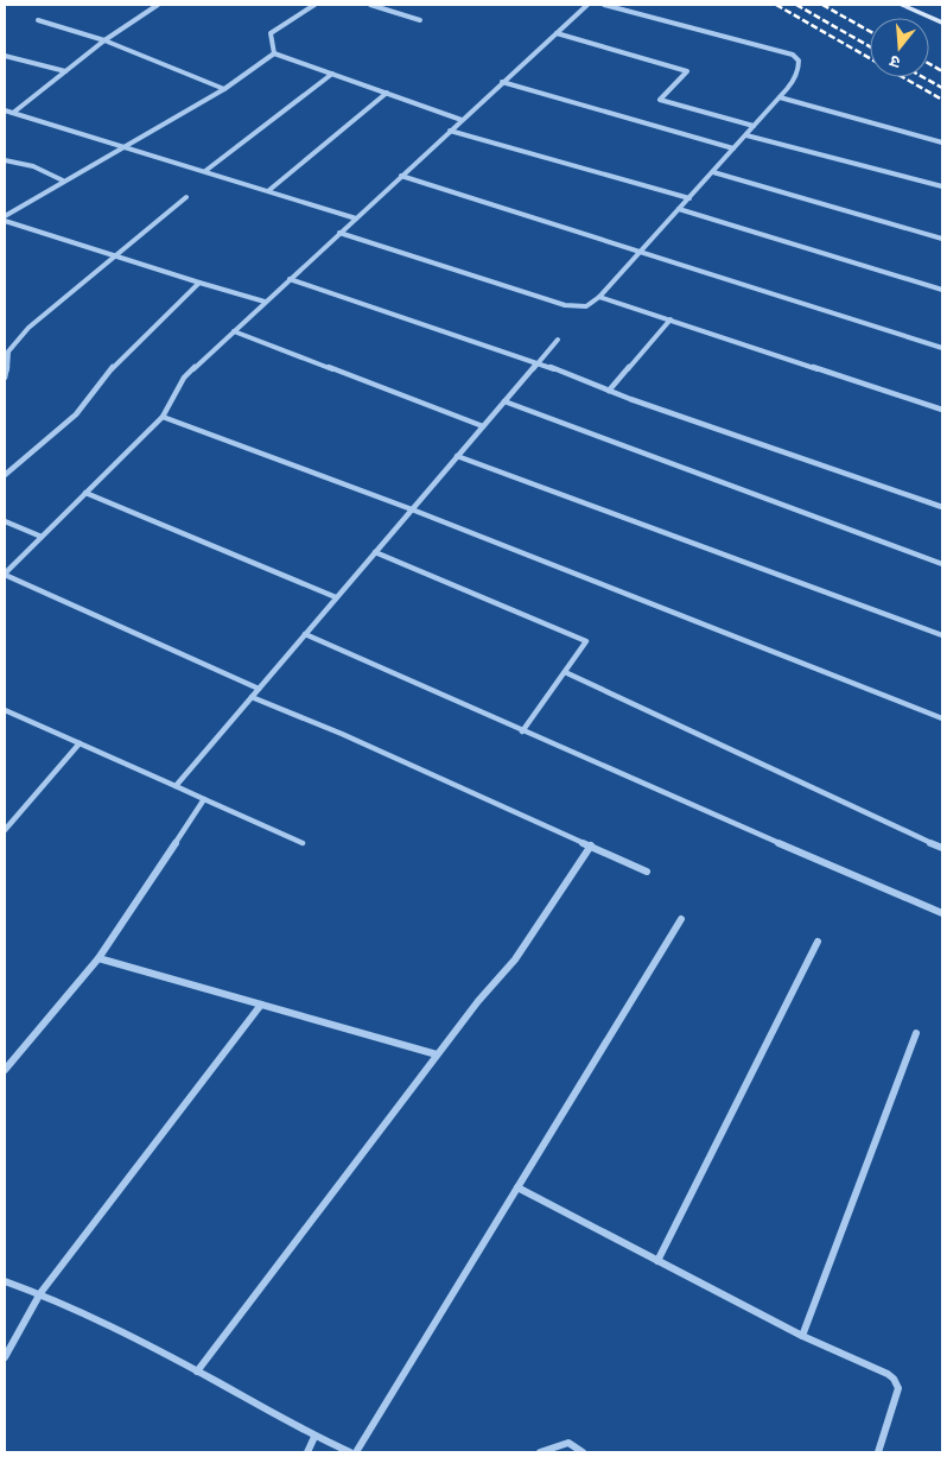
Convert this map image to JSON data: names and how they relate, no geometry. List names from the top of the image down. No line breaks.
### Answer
{"north":"bottom"}
